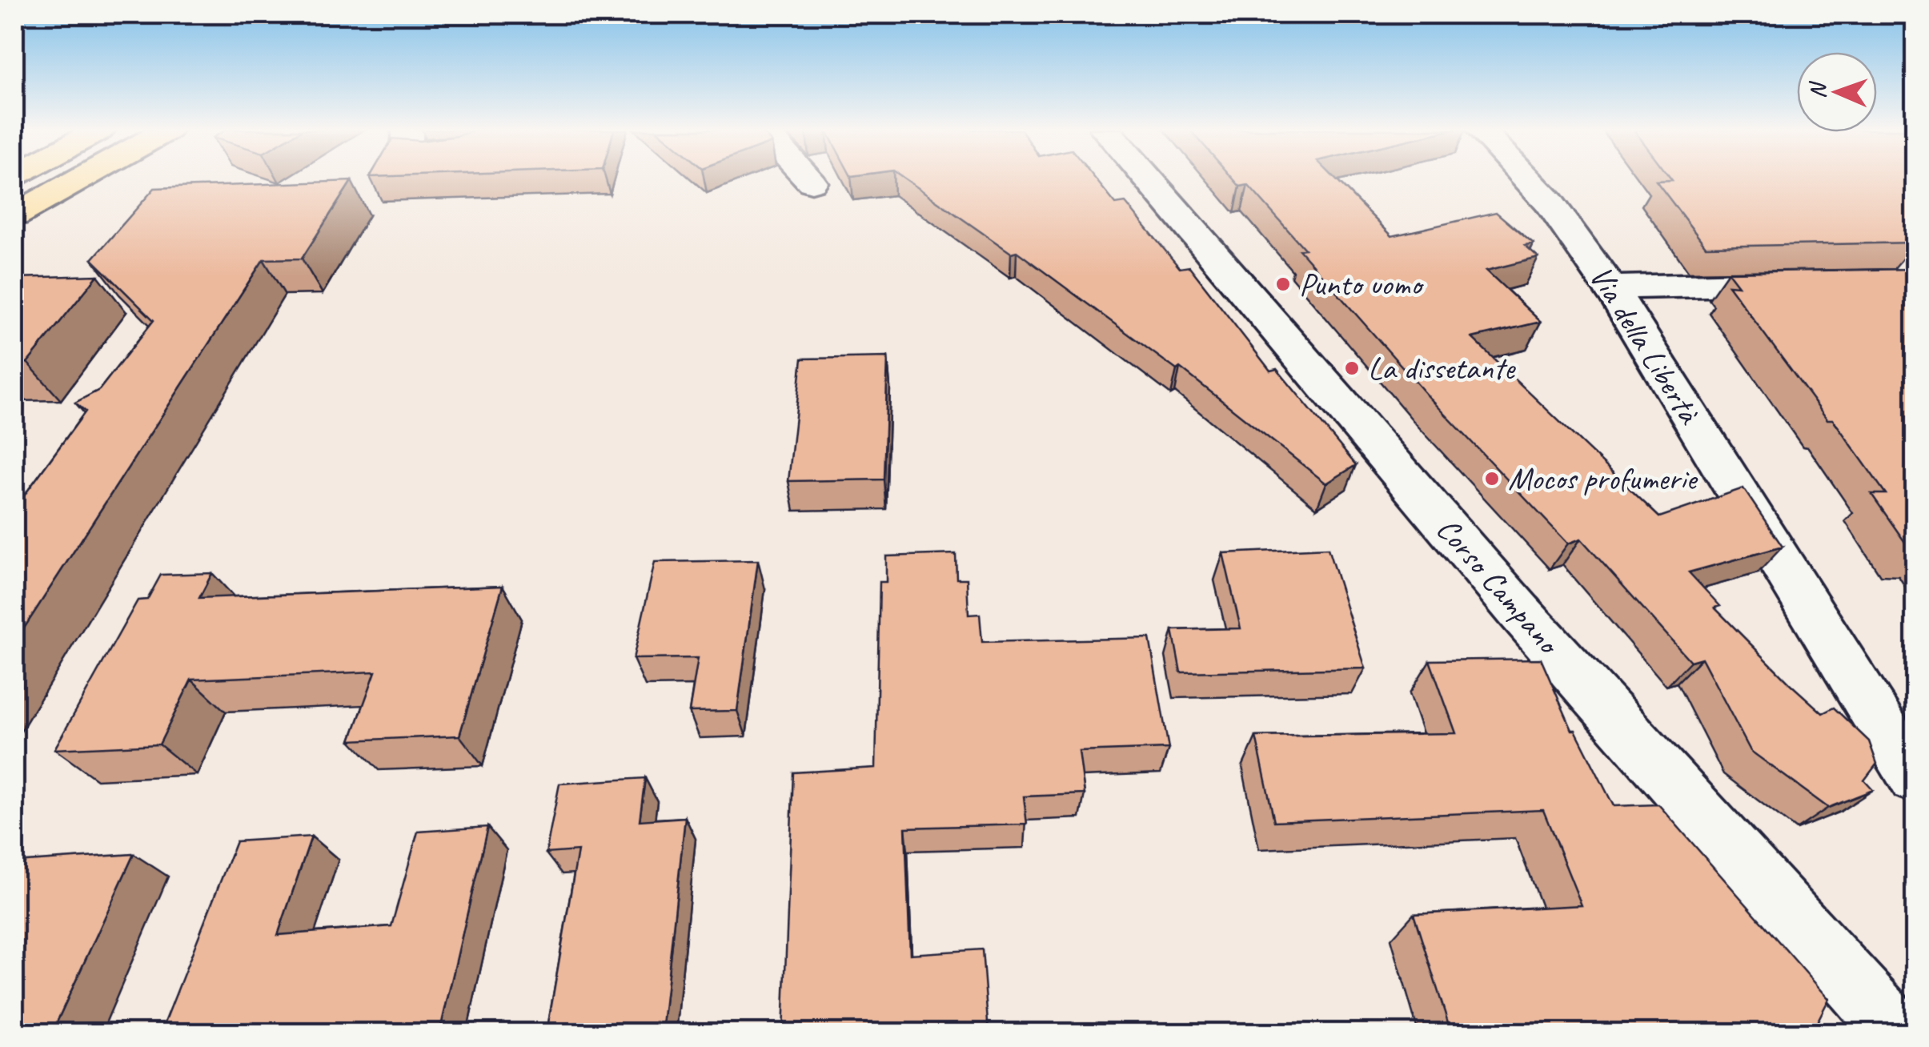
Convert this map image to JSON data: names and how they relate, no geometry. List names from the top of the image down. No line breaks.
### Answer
{"streets":{"street":["Via della Libertà","Corso Campano"]},"places":["Punto uomo","La dissetante","Mocos profumerie"],"north":"left"}
